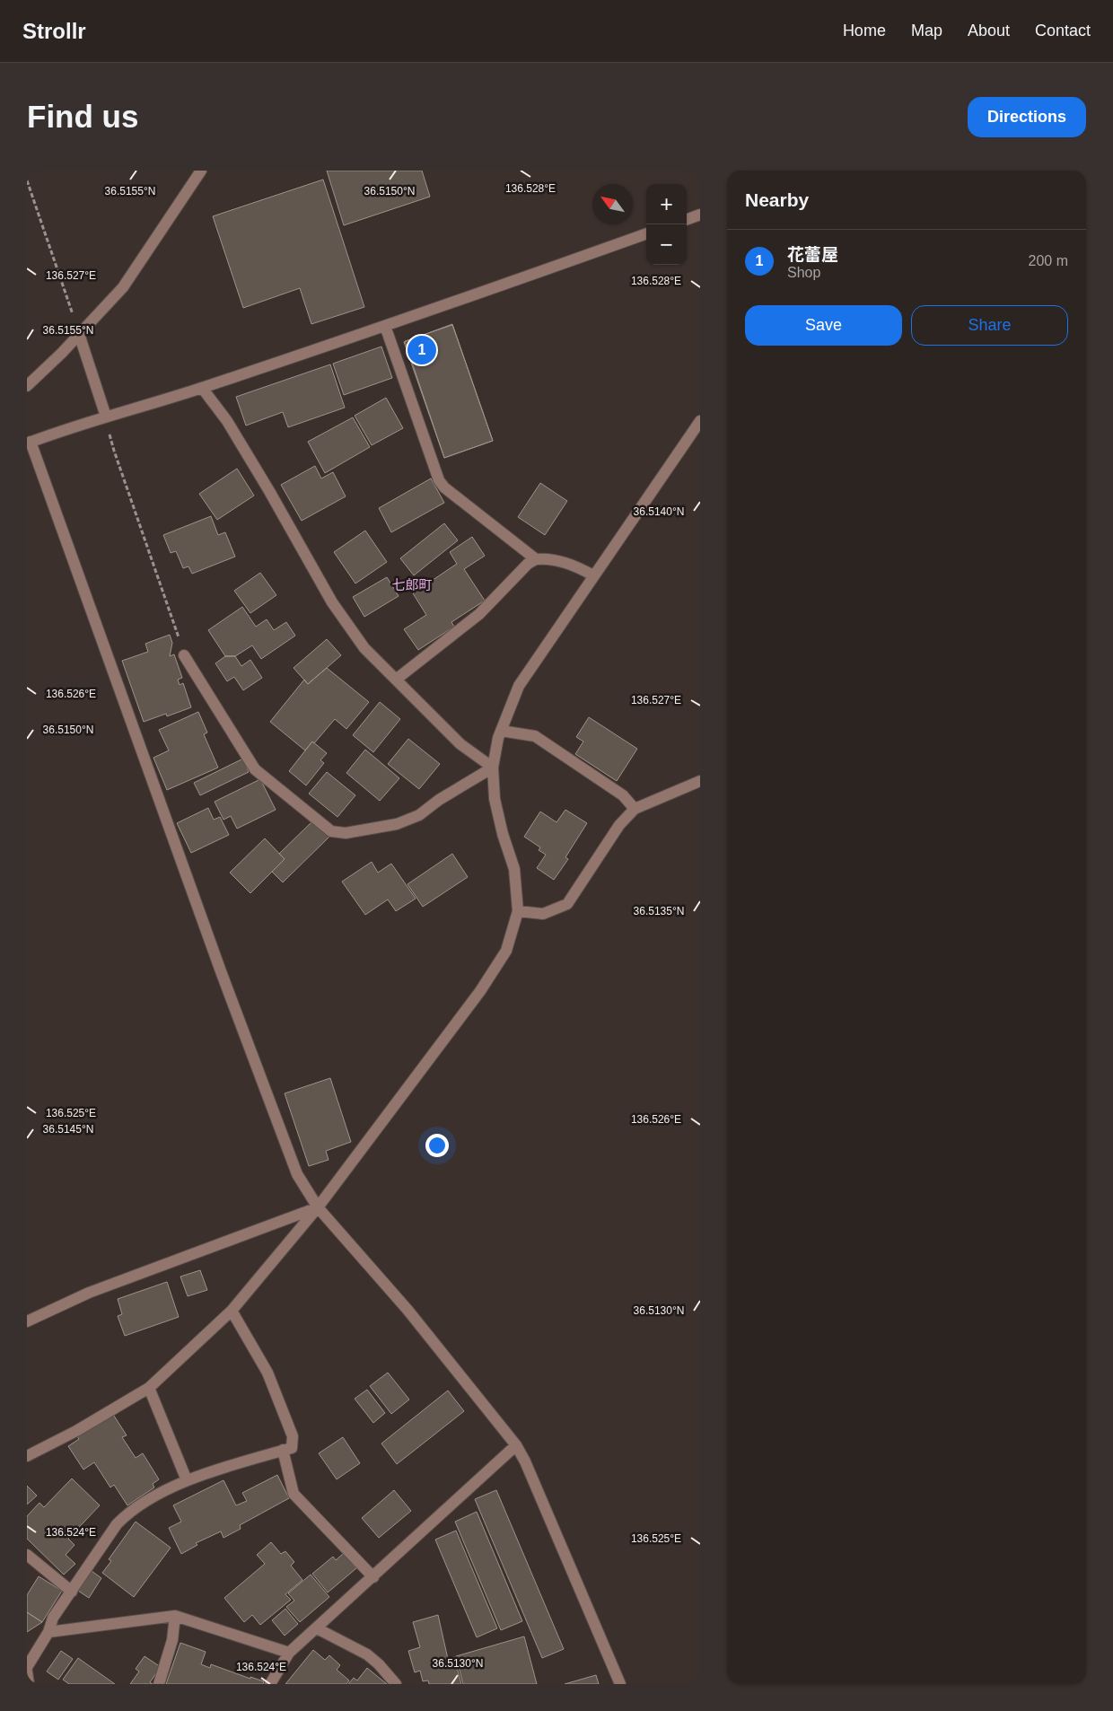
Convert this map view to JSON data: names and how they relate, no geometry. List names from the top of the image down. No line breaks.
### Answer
{"districts":["七郎町"],"north":"top left","page":{"header":"Strollr","nav":["Home","Map","About","Contact"],"buttons":["Directions",["Save","Share"]],"title":"Find us","heading":"Nearby","map_buttons":["+","−"],"list":[{"mark":"1","name":"花蕾屋","note":"Shop","value":"200 m"}],"pins":"1"},"coordinates":["136.528°E","36.5155°N","36.5150°N","136.527°E","36.5140°N","136.526°E","36.5135°N","136.525°E","36.5145°N","36.5130°N","136.524°E"]}
